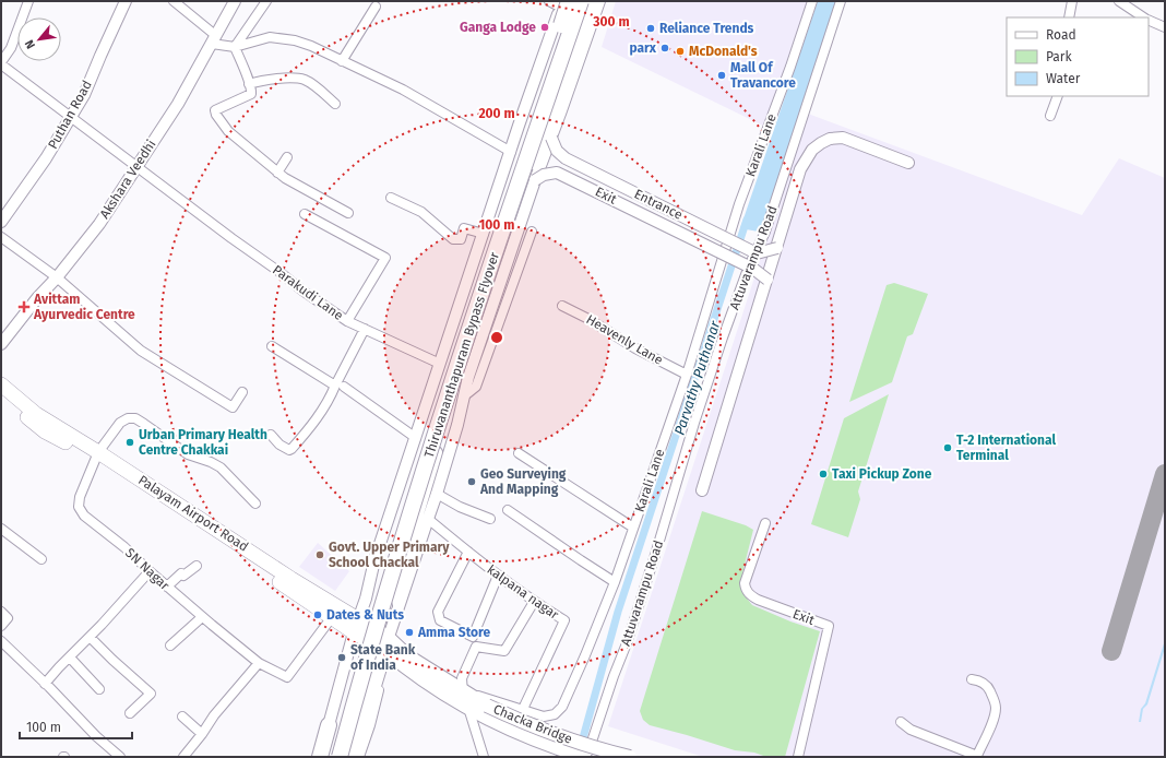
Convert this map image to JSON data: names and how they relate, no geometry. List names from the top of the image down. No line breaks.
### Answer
{"streets":{"highway":["Thiruvananthapuram Bypass Flyover"],"main road":["Palayam Airport Road","Chacka Bridge"],"street":["Puthan Road","Karali Lane","Akshara Veedhi","Exit","Entrance","Attuvarampu Road","Parakudi Lane","Heavenly Lane","SN Nagar","kalpana nagar"]},"crossings":[["Puthan Road","Parakudi Lane"],["Karali Lane","Heavenly Lane"],["Karali Lane","kalpana nagar"],["Akshara Veedhi","Parakudi Lane"],["Attuvarampu Road","Chacka Bridge"],["Thiruvananthapuram Bypass Flyover","Palayam Airport Road"],["Palayam Airport Road","SN Nagar"]],"water":["Parvathy Puthanar"],"places":{"other":["Ganga Lodge","Reliance Trends","parx","McDonald's","Mall Of Travancore","Urban Primary Health Centre Chakkai","T-2 International Terminal","Taxi Pickup Zone","Geo Surveying And Mapping","Govt. Upper Primary School Chackal","Dates & Nuts","Amma Store","State Bank of India"],"health":["Avittam Ayurvedic Centre"]},"legend":["Road","Park","Water"],"scale_bar":"100 m","north":"bottom left","rings":["300 m","200 m","100 m"]}
